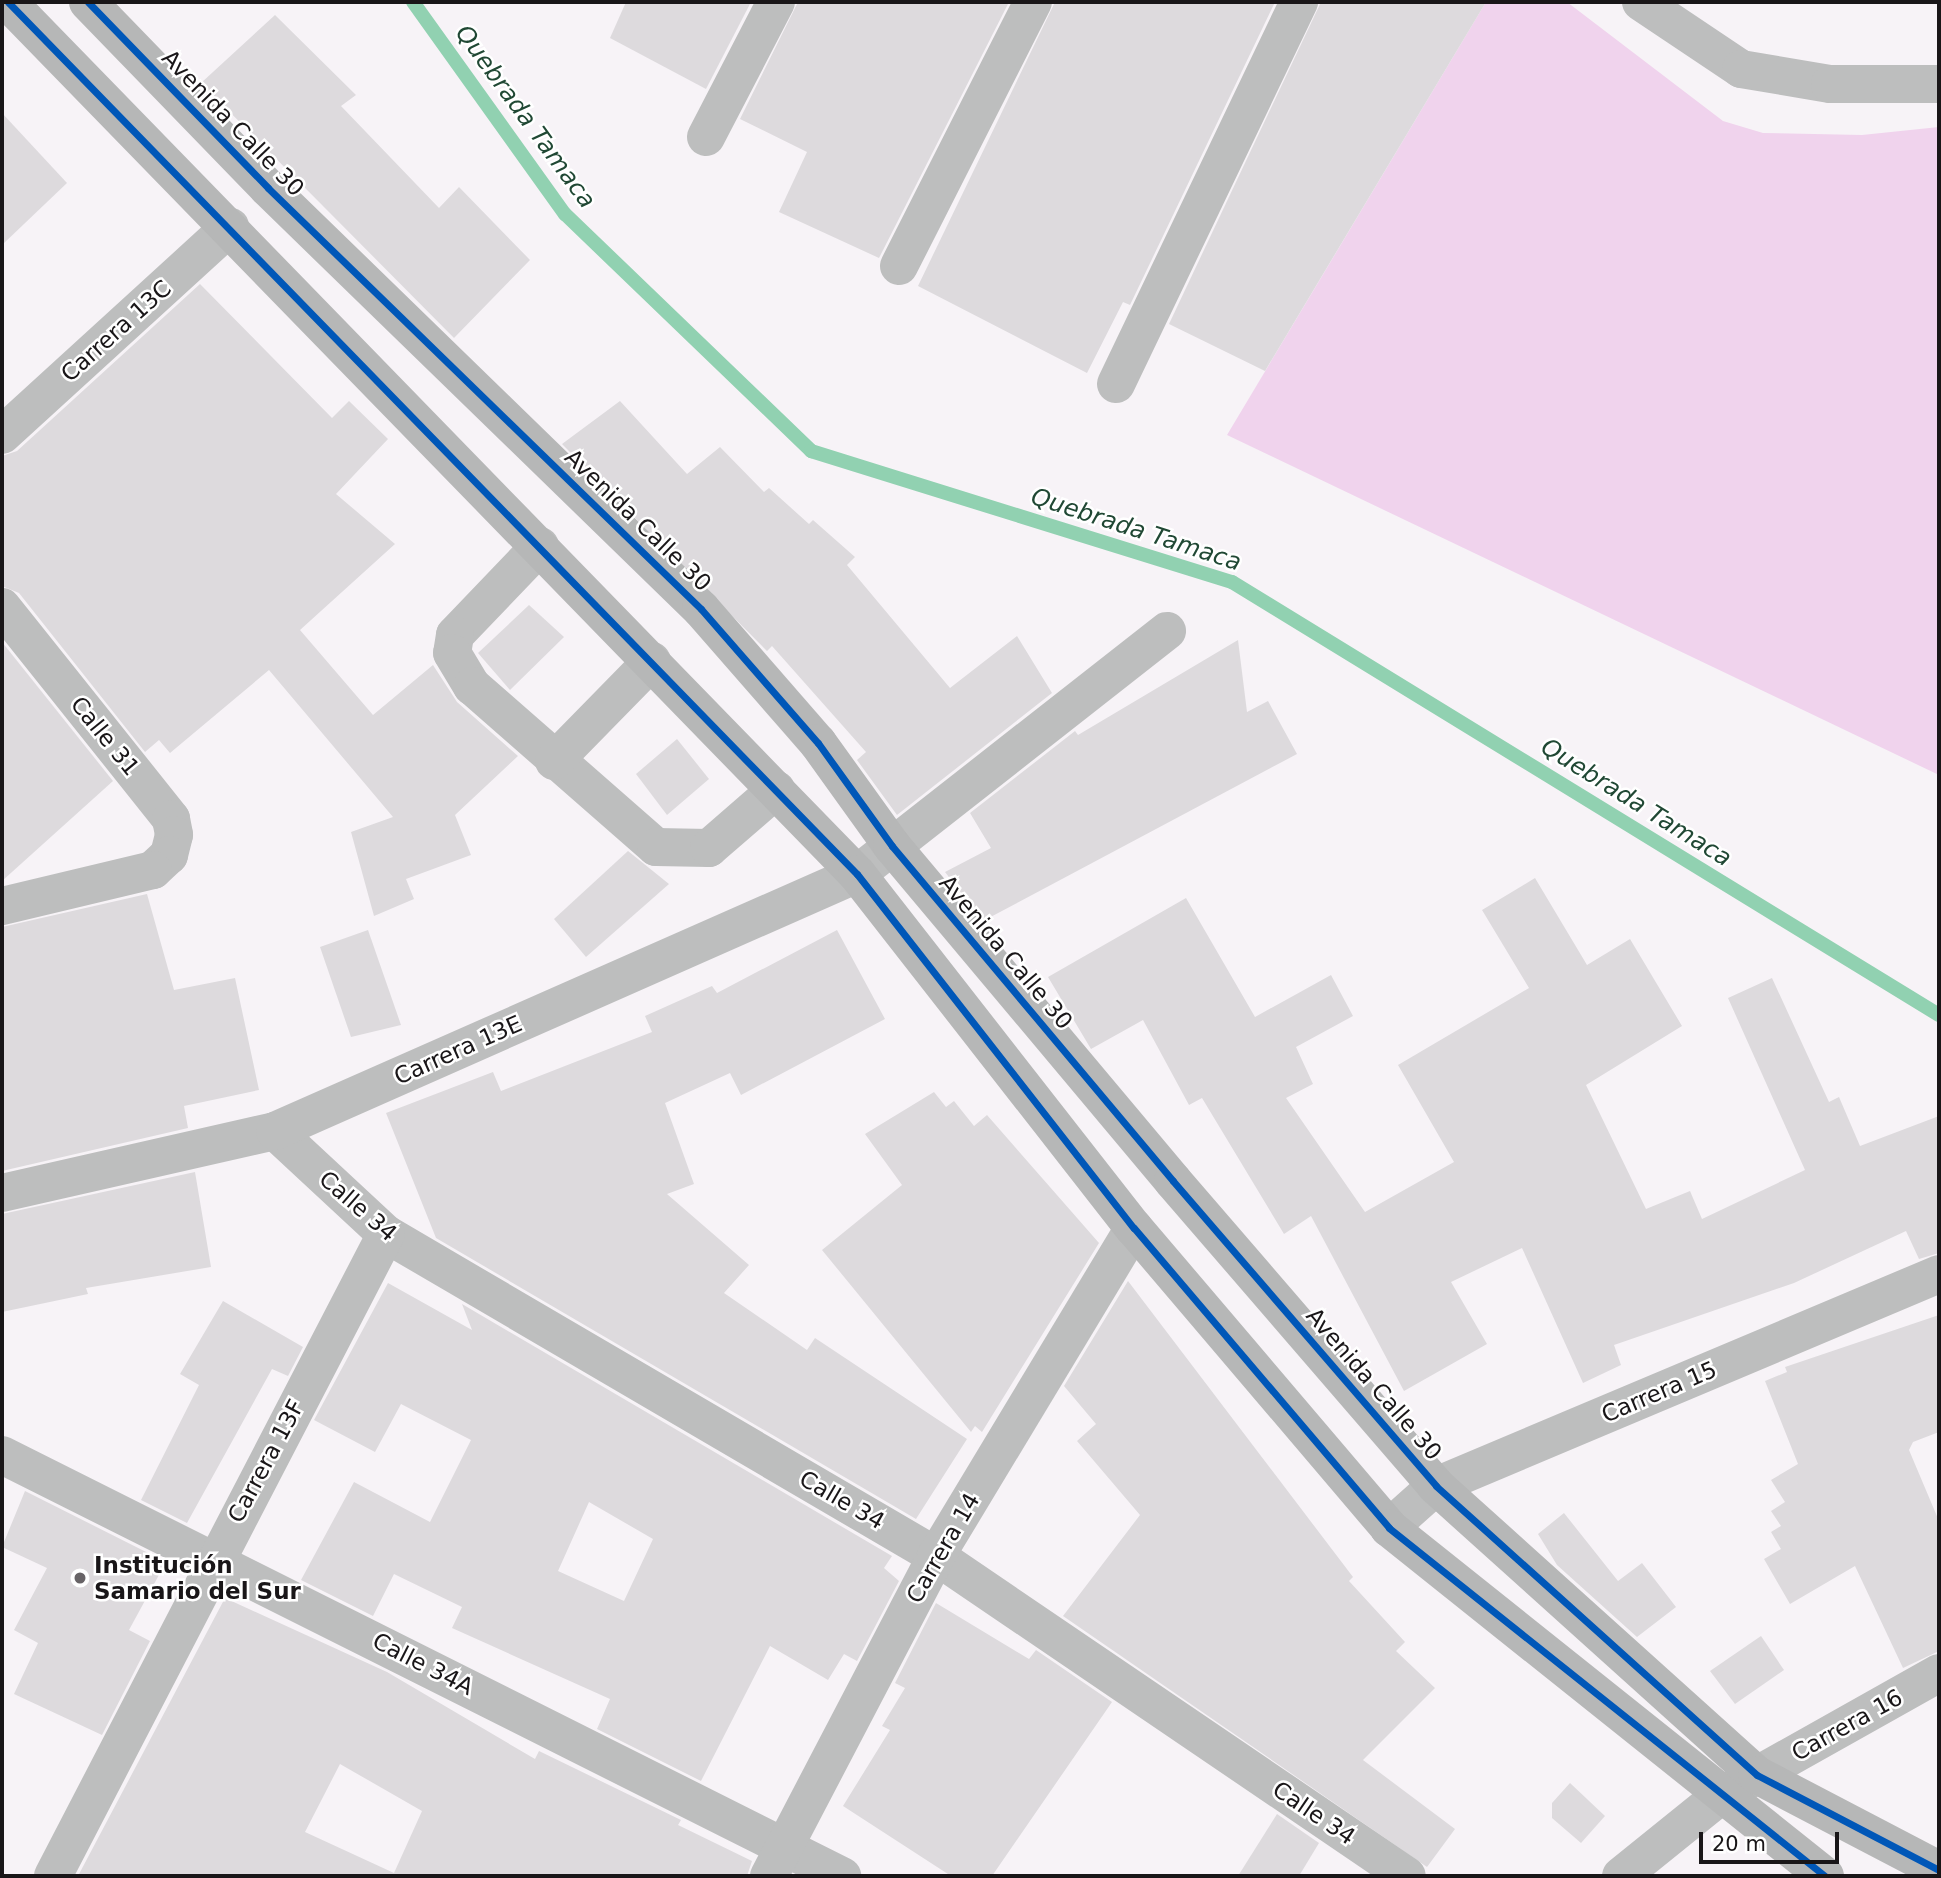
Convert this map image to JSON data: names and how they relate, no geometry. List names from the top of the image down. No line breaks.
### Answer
{"streets":{"main road":["Avenida Calle 30"],"street":["Carrera 13C","Calle 31","Carrera 13E","Calle 34","Carrera 15","Carrera 13F","Carrera 14","Calle 34A","Carrera 16"]},"crossings":[["Avenida Calle 30","Carrera 13E"],["Avenida Calle 30","Carrera 15"],["Avenida Calle 30","Carrera 16"],["Carrera 13E","Calle 34"],["Calle 34","Carrera 13F"],["Calle 34","Carrera 14"],["Carrera 13F","Calle 34A"],["Carrera 14","Calle 34A"]],"water":["Quebrada Tamaca"],"places":["Institución Samario del Sur"],"scale_bar":"20 m"}
